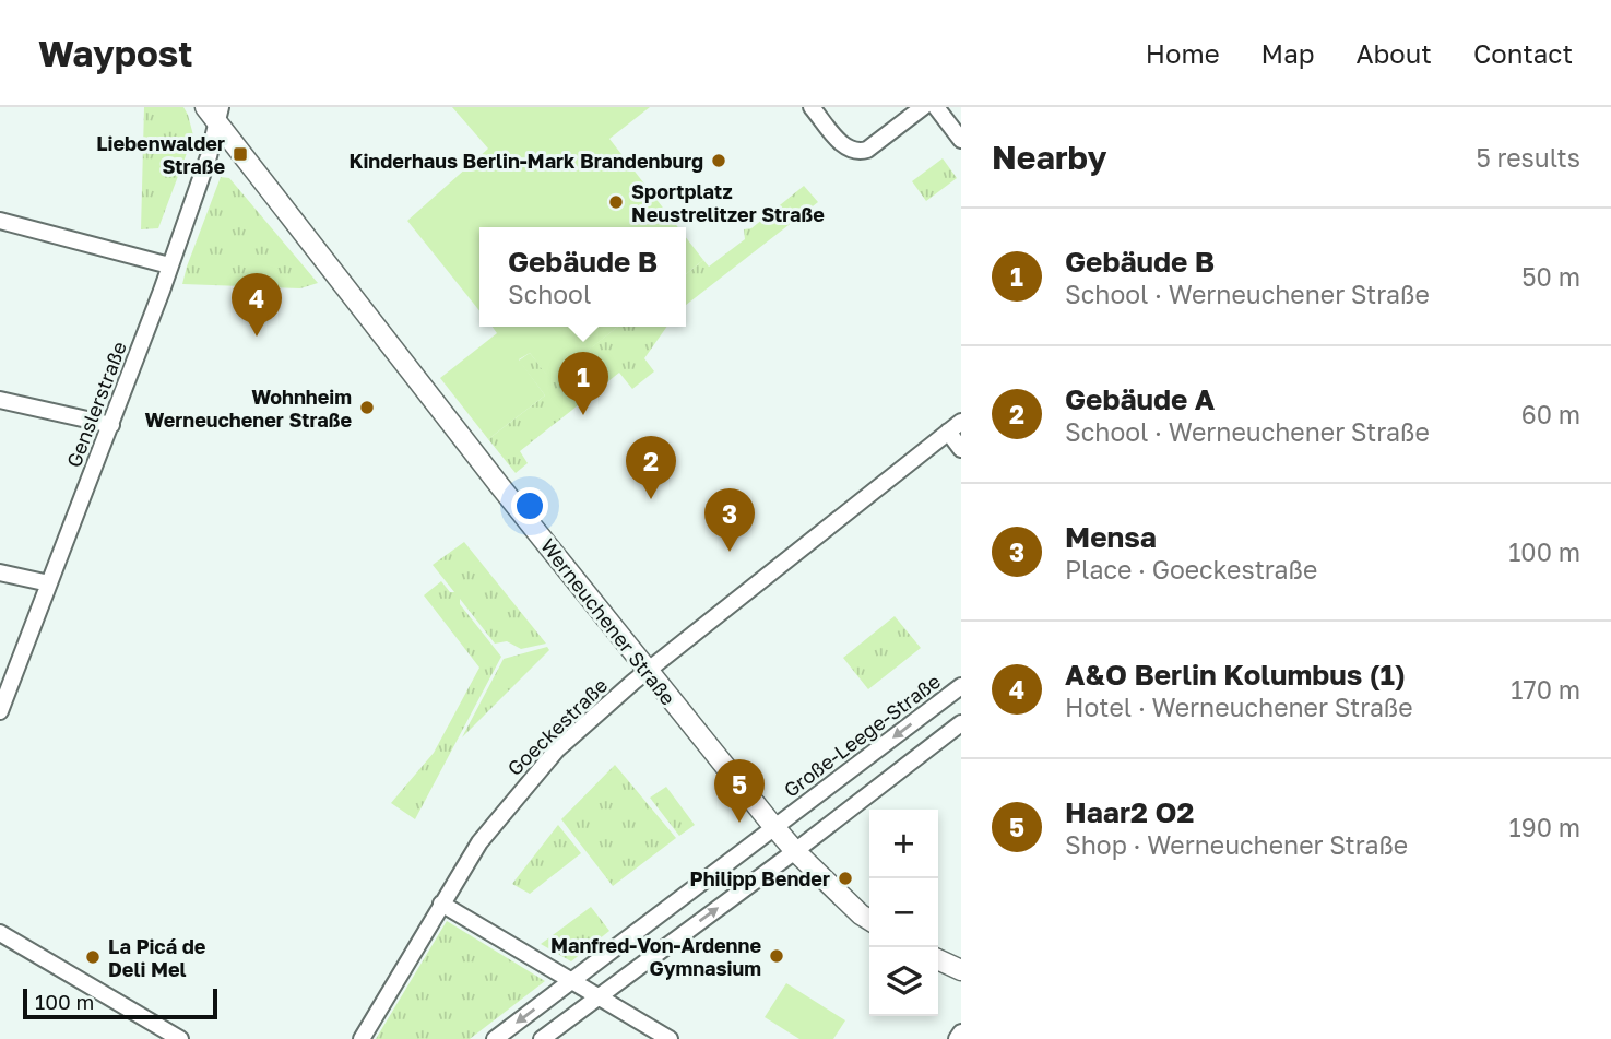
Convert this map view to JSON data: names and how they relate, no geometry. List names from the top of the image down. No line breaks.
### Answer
{"streets":{"street":["Genslerstraße","Werneuchener Straße","Goeckestraße","Große-Leege-Straße"]},"crossings":[["Genslerstraße","Werneuchener Straße"],["Werneuchener Straße","Goeckestraße"],["Werneuchener Straße","Große-Leege-Straße"]],"places":{"transit":["Liebenwalder Straße"],"other":["Kinderhaus Berlin-Mark Brandenburg","Sportplatz Neustrelitzer Straße","Wohnheim Werneuchener Straße","Philipp Bender","Manfred-Von-Ardenne Gymnasium","La Picá de Deli Mel"]},"scale_bar":"100 m","page":{"header":"Waypost","nav":["Home","Map","About","Contact"],"heading":["Nearby","5 results"],"list":[{"mark":"1","name":"Gebäude B","note":"School · Werneuchener Straße","value":"50 m"},{"mark":"2","name":"Gebäude A","note":"School · Werneuchener Straße","value":"60 m"},{"mark":"3","name":"Mensa","note":"Place · Goeckestraße","value":"100 m"},{"mark":"4","name":"A&O Berlin Kolumbus (1)","note":"Hotel · Werneuchener Straße","value":"170 m"},{"mark":"5","name":"Haar2 O2","note":"Shop · Werneuchener Straße","value":"190 m"}],"popup":["Gebäude B","School"],"pins":["4","1","2","3","5"],"map_buttons":["+","−"],"scale":"100 m"}}
